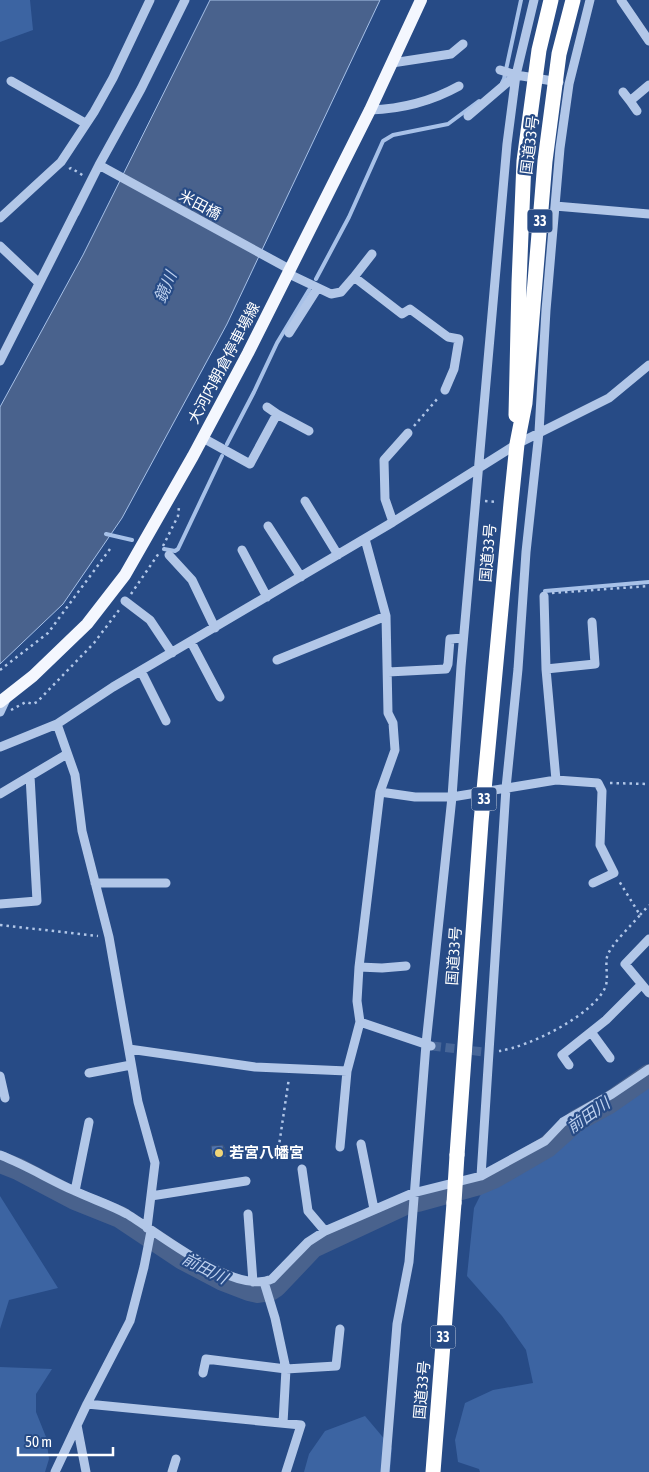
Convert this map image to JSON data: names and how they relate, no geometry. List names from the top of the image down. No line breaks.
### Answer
{"streets":{"highway":["国道33号","33"],"main road":["大河内朝倉停車場線"],"street":["米田橋"]},"crossings":[["米田橋","大河内朝倉停車場線"]],"water":["鏡川","前田川"],"places":["若宮八幡宮"],"scale_bar":"50 m"}
